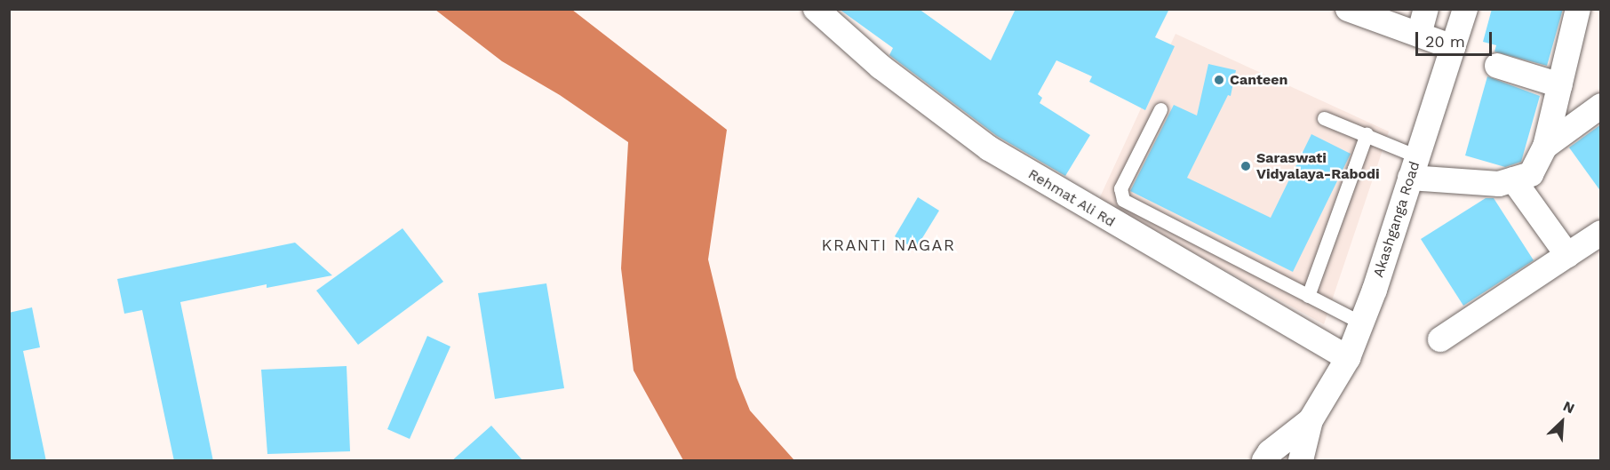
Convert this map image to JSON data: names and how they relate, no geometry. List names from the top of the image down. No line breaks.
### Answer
{"streets":{"street":["Rehmat Ali Rd","Akashganga Road"]},"crossings":[["Rehmat Ali Rd","Akashganga Road"]],"districts":["KRANTI NAGAR"],"places":["Canteen","Saraswati Vidyalaya-Rabodi"],"scale_bar":"20 m","north":"top right"}
